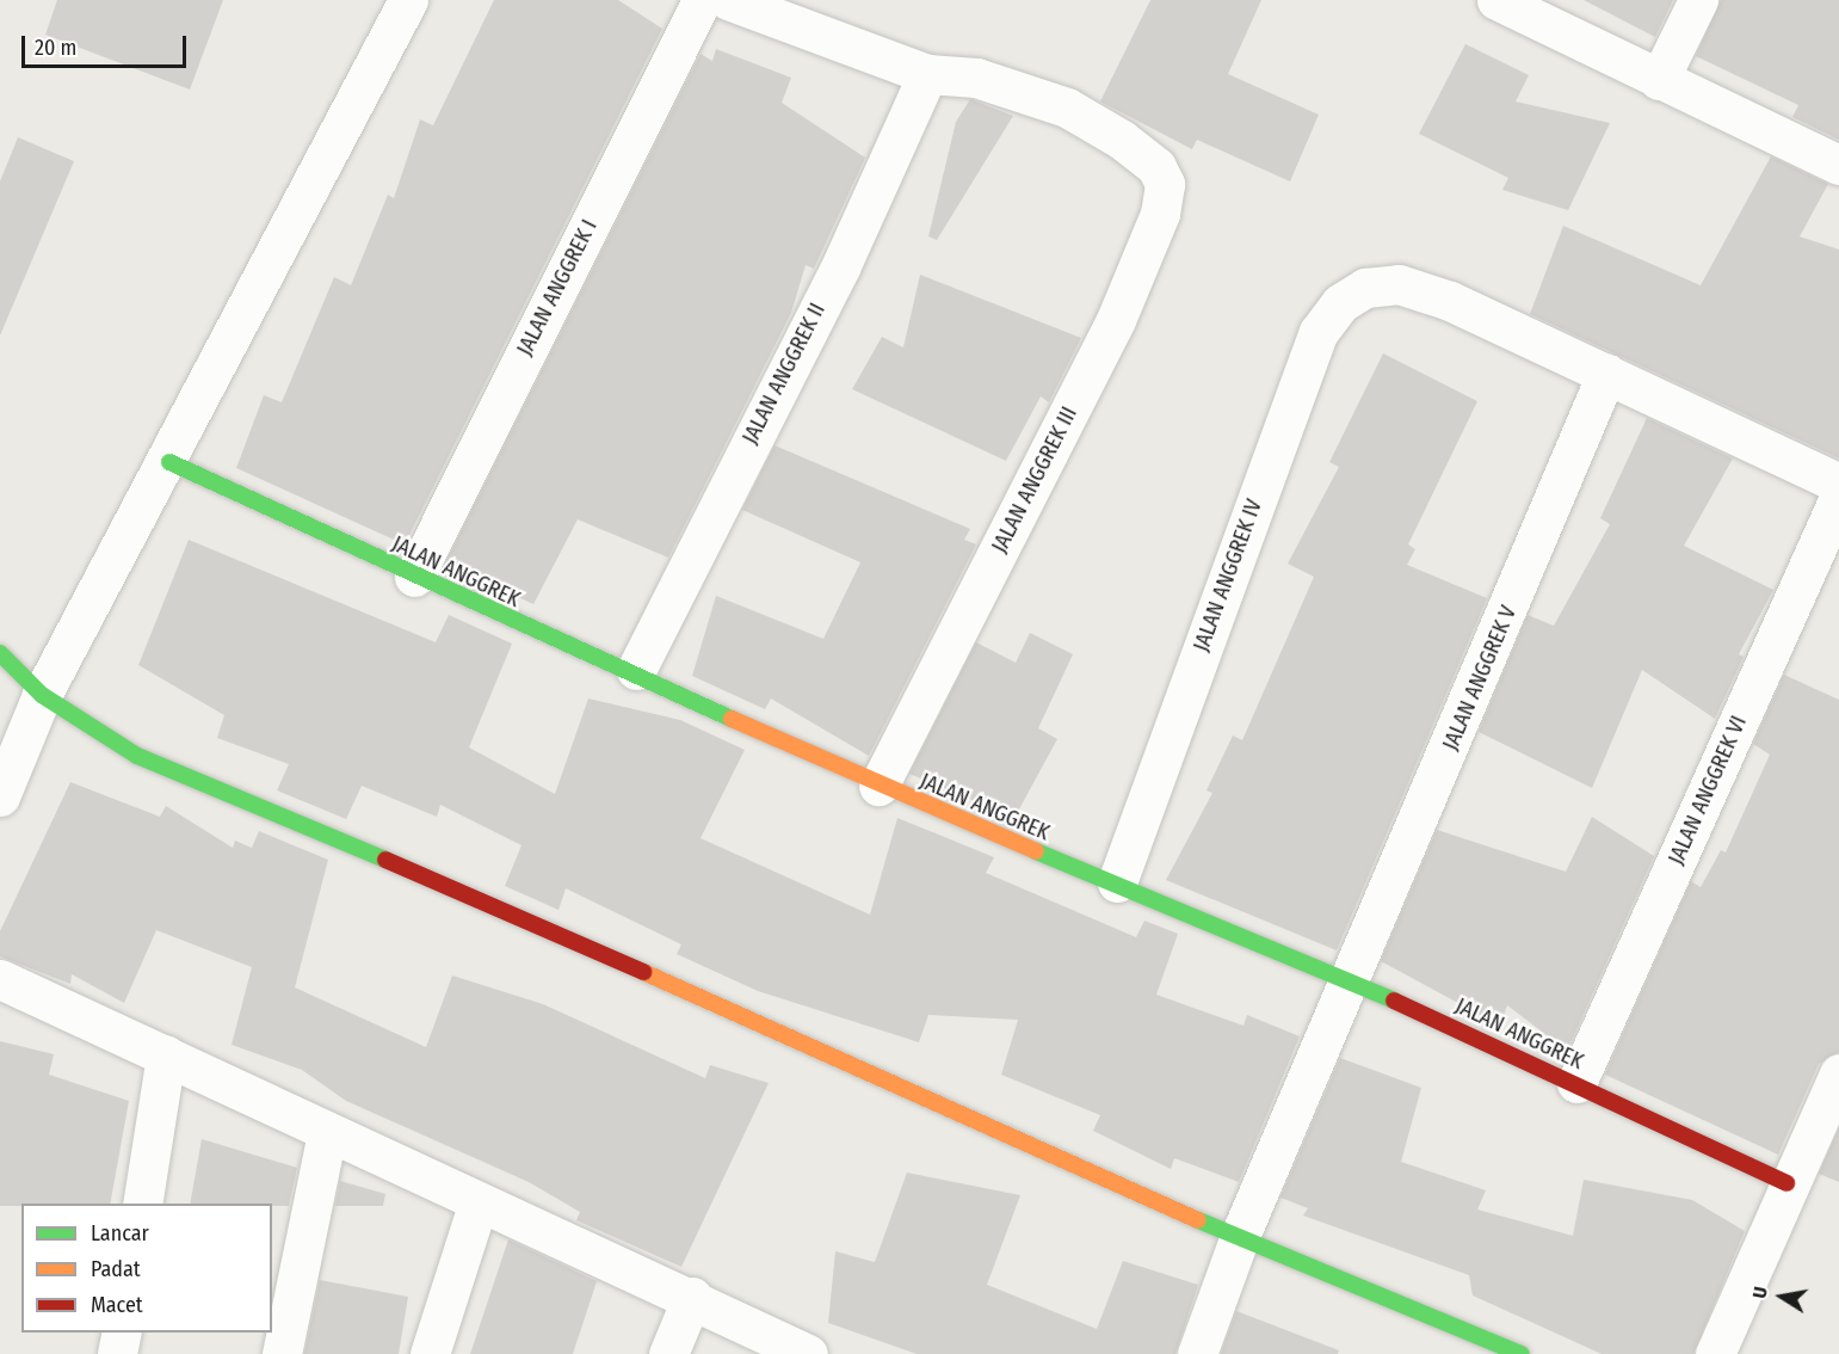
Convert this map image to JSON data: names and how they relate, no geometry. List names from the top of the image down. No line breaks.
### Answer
{"streets":{"street":["JALAN ANGGREK I","JALAN ANGGREK II","JALAN ANGGREK III","JALAN ANGGREK","JALAN ANGGREK IV","JALAN ANGGREK V","JALAN ANGGREK VI"]},"crossings":[["JALAN ANGGREK I","JALAN ANGGREK"],["JALAN ANGGREK II","JALAN ANGGREK III"],["JALAN ANGGREK II","JALAN ANGGREK"],["JALAN ANGGREK III","JALAN ANGGREK"],["JALAN ANGGREK","JALAN ANGGREK IV"],["JALAN ANGGREK","JALAN ANGGREK V"],["JALAN ANGGREK","JALAN ANGGREK VI"],["JALAN ANGGREK IV","JALAN ANGGREK V"]],"legend":["Lancar","Padat","Macet"],"scale_bar":"20 m","north":"left"}
